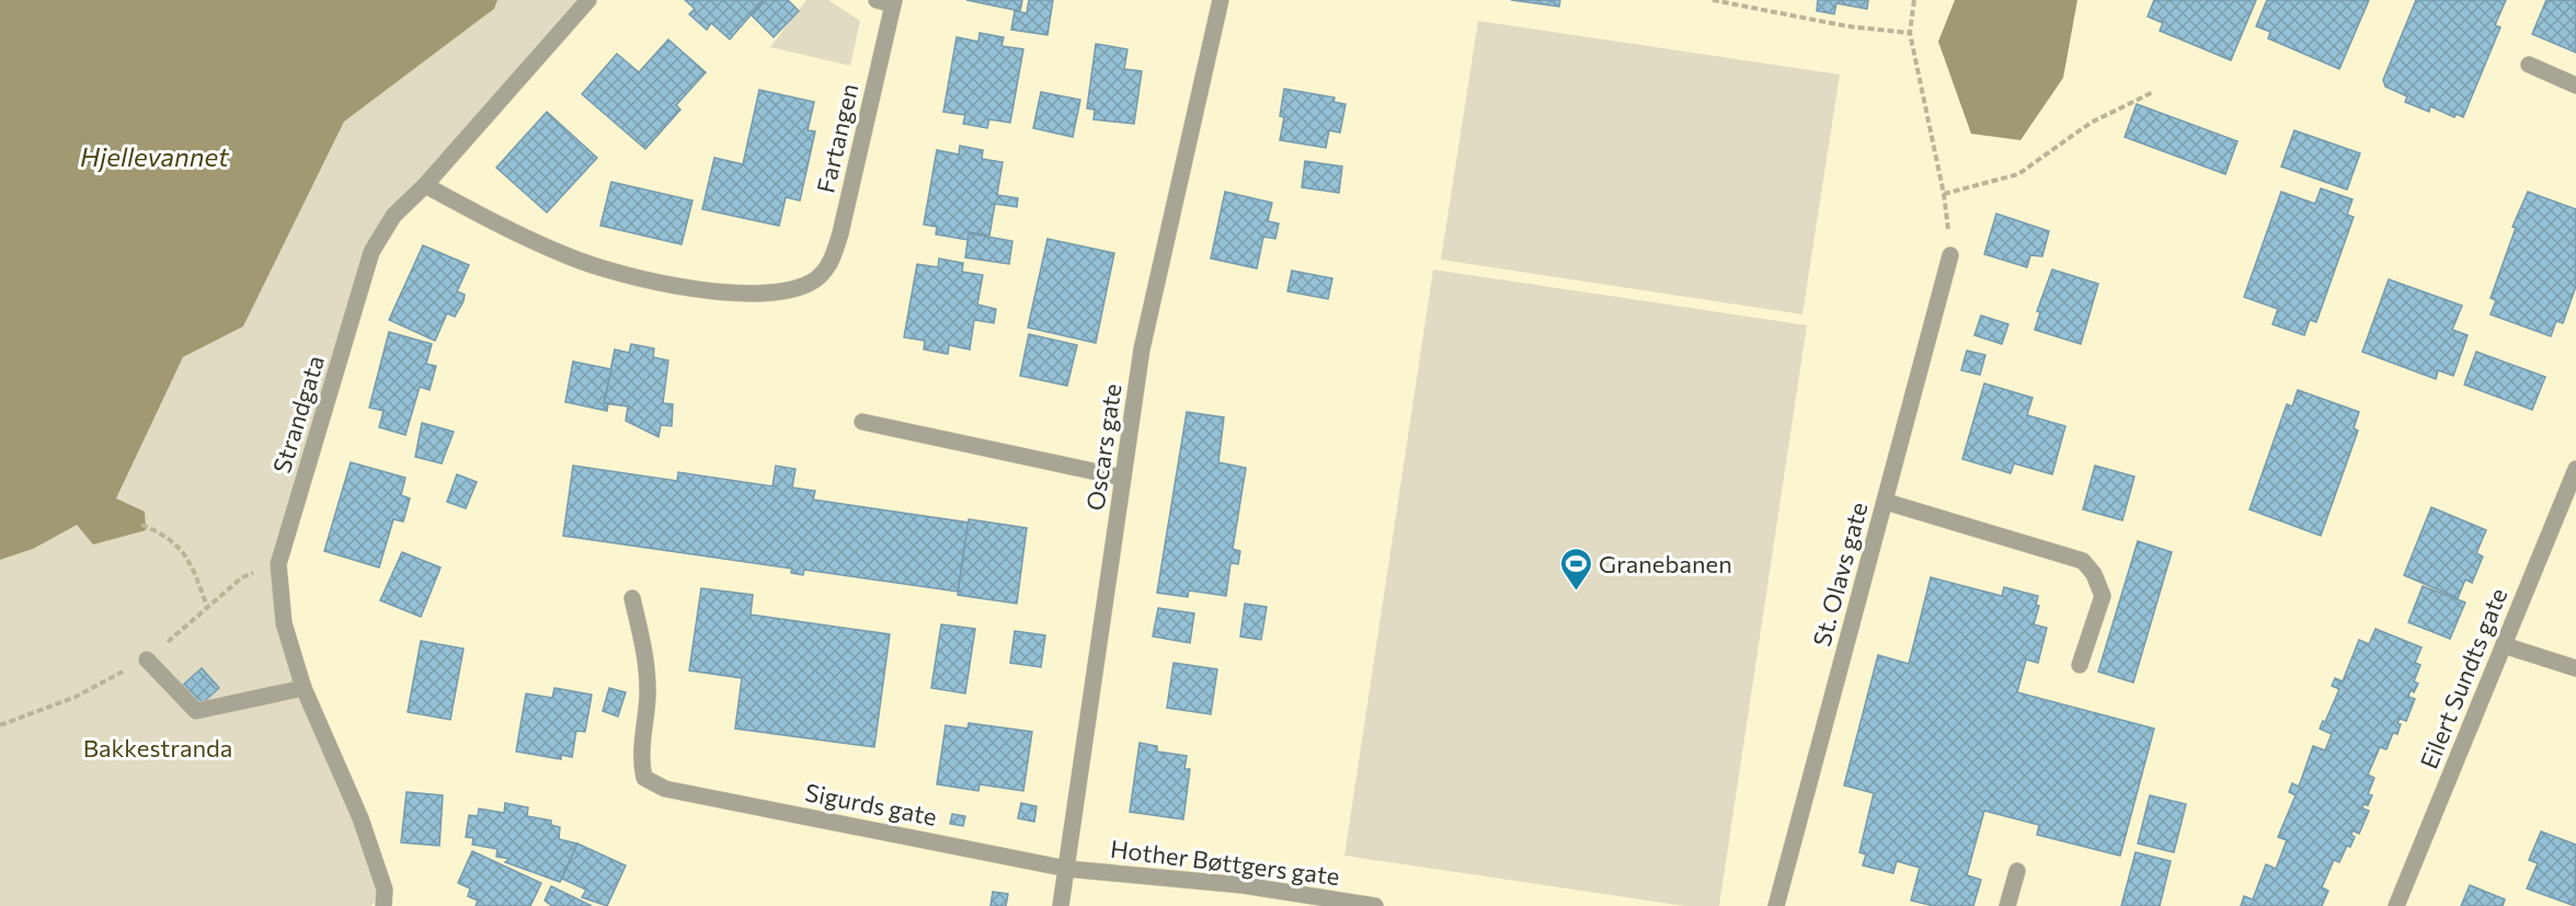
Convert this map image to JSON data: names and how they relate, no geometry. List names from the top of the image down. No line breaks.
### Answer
{"streets":{"street":["Fartangen","Strandgata","Oscars gate","St. Olavs gate","Eilert Sundts gate","Sigurds gate","Hother Bøttgers gate"]},"crossings":[["Fartangen","Strandgata"],["Oscars gate","Sigurds gate"],["Oscars gate","Hother Bøttgers gate"],["Sigurds gate","Hother Bøttgers gate"]],"water":["Hjellevannet"],"parks":["Bakkestranda"],"places":{"sports":["Granebanen"]}}
